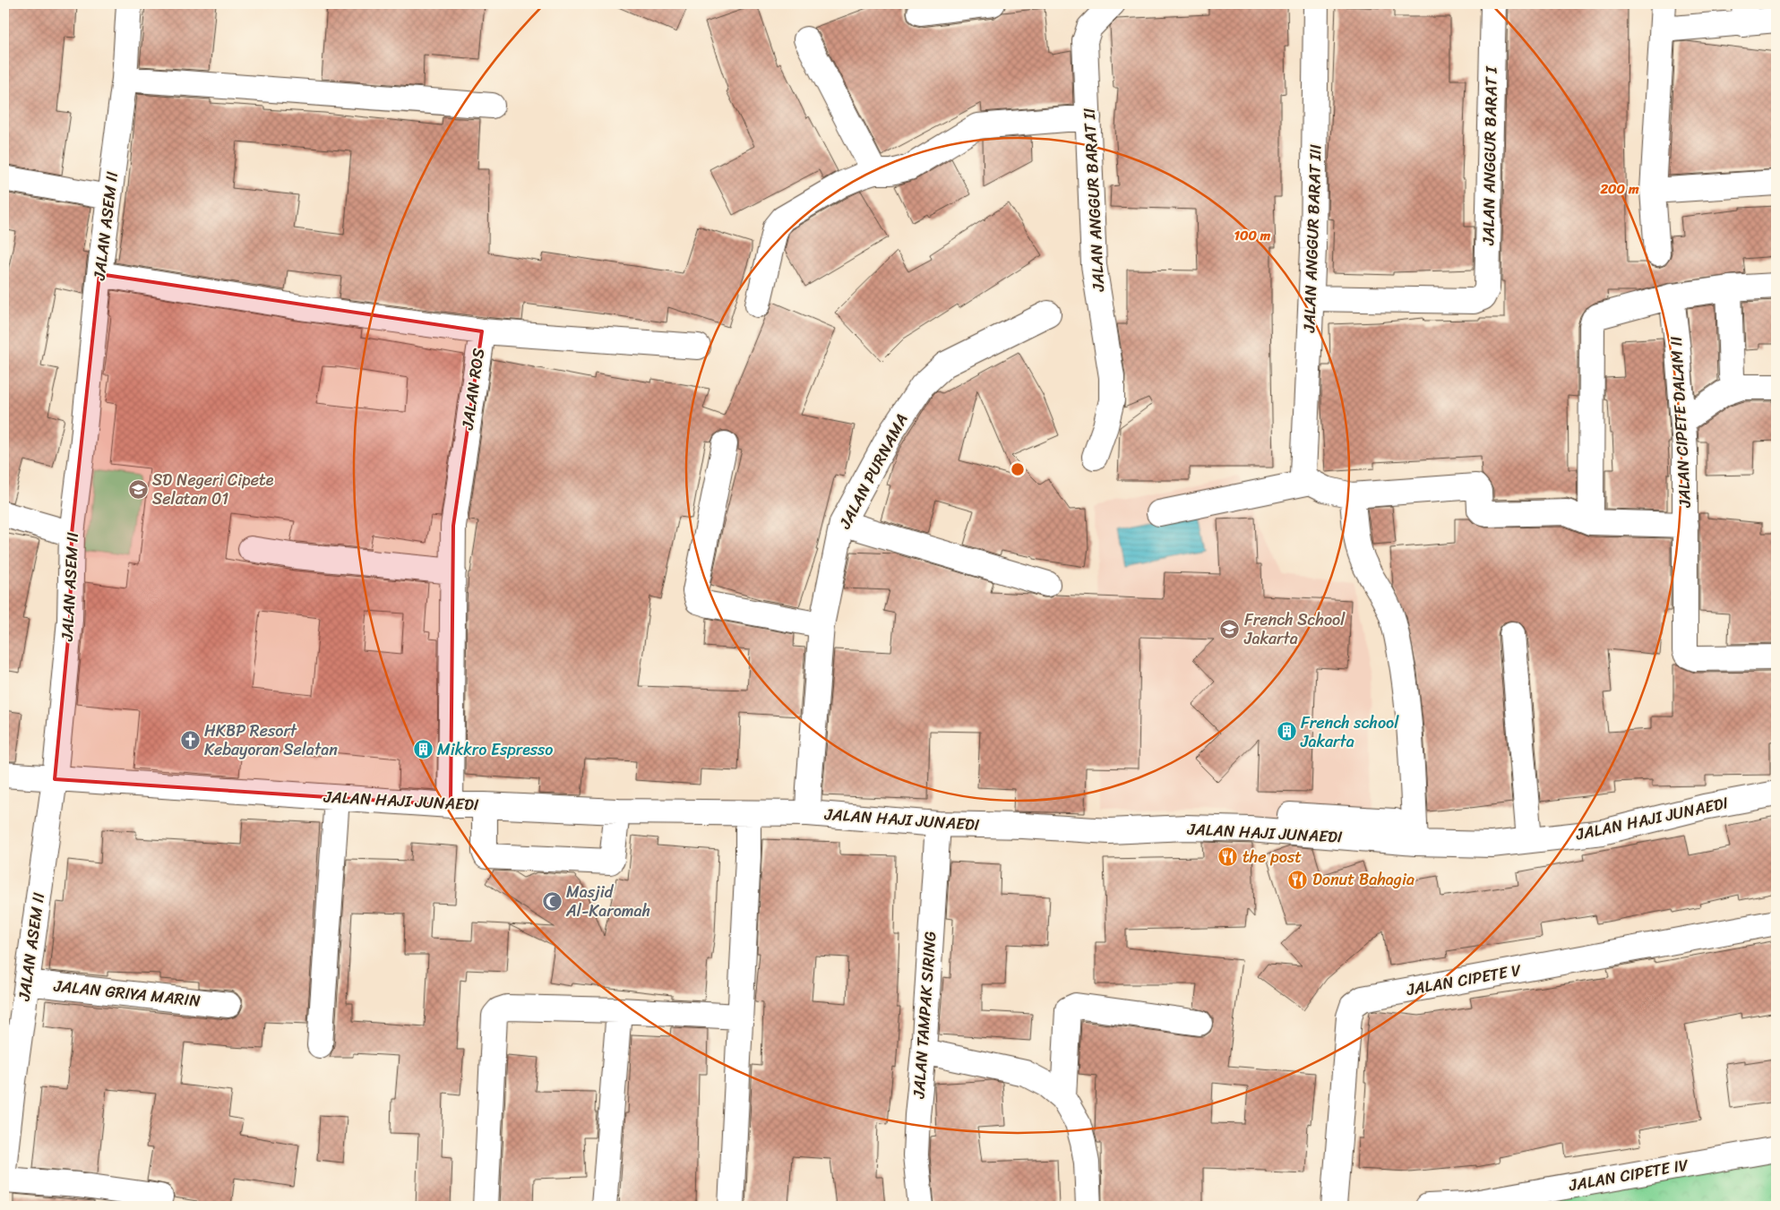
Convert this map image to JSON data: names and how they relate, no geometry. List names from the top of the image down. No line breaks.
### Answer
{"streets":{"street":["JALAN ANGGUR BARAT I","JALAN ANGGUR BARAT II","JALAN ASEM II","JALAN ANGGUR BARAT III","JALAN ROS","JALAN CIPETE DALAM II","JALAN PURNAMA","JALAN HAJI JUNAEDI","JALAN CIPETE V","JALAN GRIYA MARIN","JALAN TAMPAK SIRING","JALAN CIPETE IV"]},"crossings":[["JALAN ANGGUR BARAT I","JALAN ANGGUR BARAT III"],["JALAN ASEM II","JALAN ROS"],["JALAN ASEM II","JALAN HAJI JUNAEDI"],["JALAN ASEM II","JALAN GRIYA MARIN"],["JALAN ROS","JALAN HAJI JUNAEDI"],["JALAN PURNAMA","JALAN HAJI JUNAEDI"],["JALAN HAJI JUNAEDI","JALAN TAMPAK SIRING"]],"places":{"school or university":["SD Negeri Cipete Selatan 01","French School Jakarta"],"building":["French school Jakarta","Mikkro Espresso"],"church":["HKBP Resort Kebayoran Selatan"],"restaurant":["the post","Donut Bahagia"],"mosque":["Masjid Al-Karomah"]},"rings":["200 m","100 m"]}
